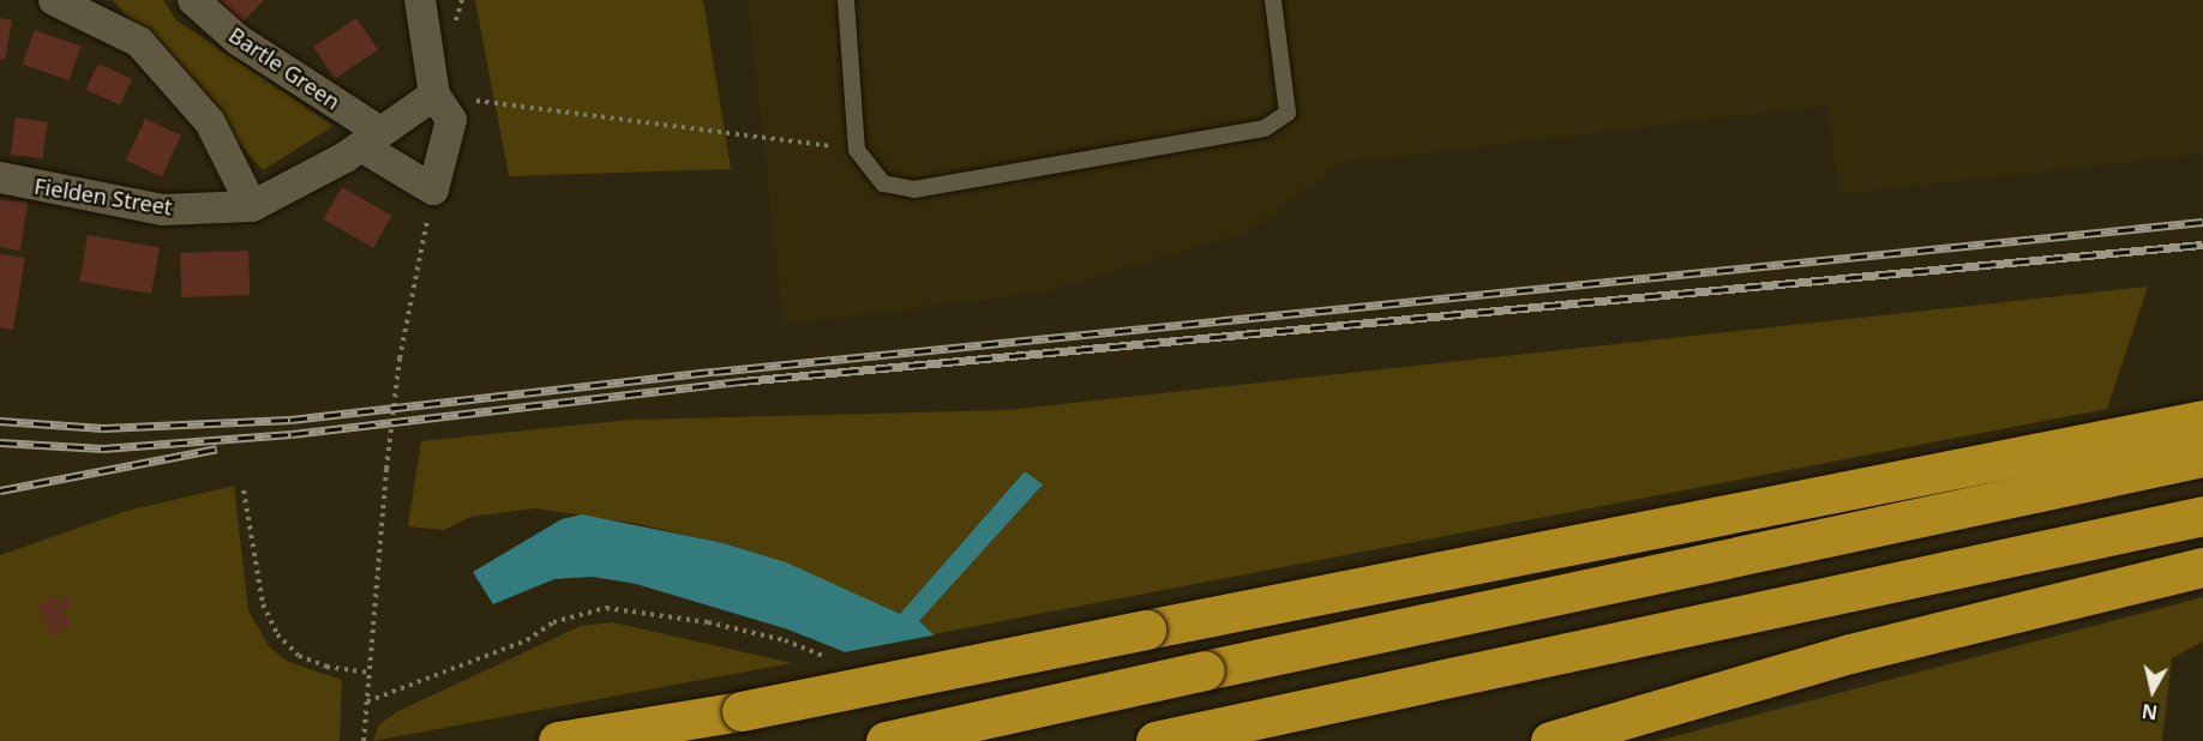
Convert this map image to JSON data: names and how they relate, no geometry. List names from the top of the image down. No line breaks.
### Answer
{"streets":{"street":["Bartle Green","Fielden Street"]},"crossings":[["Bartle Green","Fielden Street"]],"north":"bottom"}
